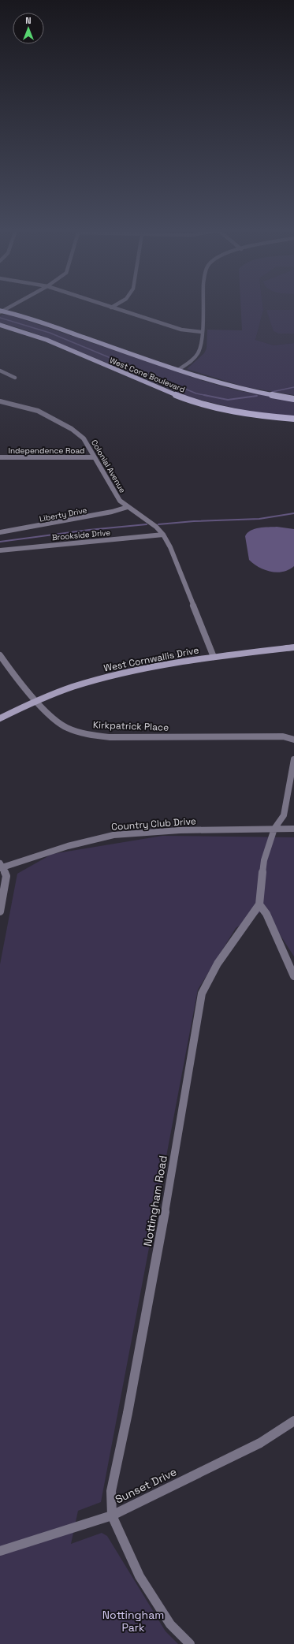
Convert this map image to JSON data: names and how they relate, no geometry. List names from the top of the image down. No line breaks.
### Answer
{"streets":{"main road":["West Cone Boulevard"],"street":["Independence Road","Colonial Avenue","Liberty Drive","Brookside Drive","West Cornwallis Drive","Kirkpatrick Place","Country Club Drive","Nottingham Road","Sunset Drive"]},"crossings":[["Independence Road","Colonial Avenue"],["Colonial Avenue","Liberty Drive"],["Colonial Avenue","Brookside Drive"],["Colonial Avenue","West Cornwallis Drive"],["West Cornwallis Drive","Kirkpatrick Place"],["Country Club Drive","Nottingham Road"],["Nottingham Road","Sunset Drive"]],"parks":["Nottingham Park"],"north":"top"}
